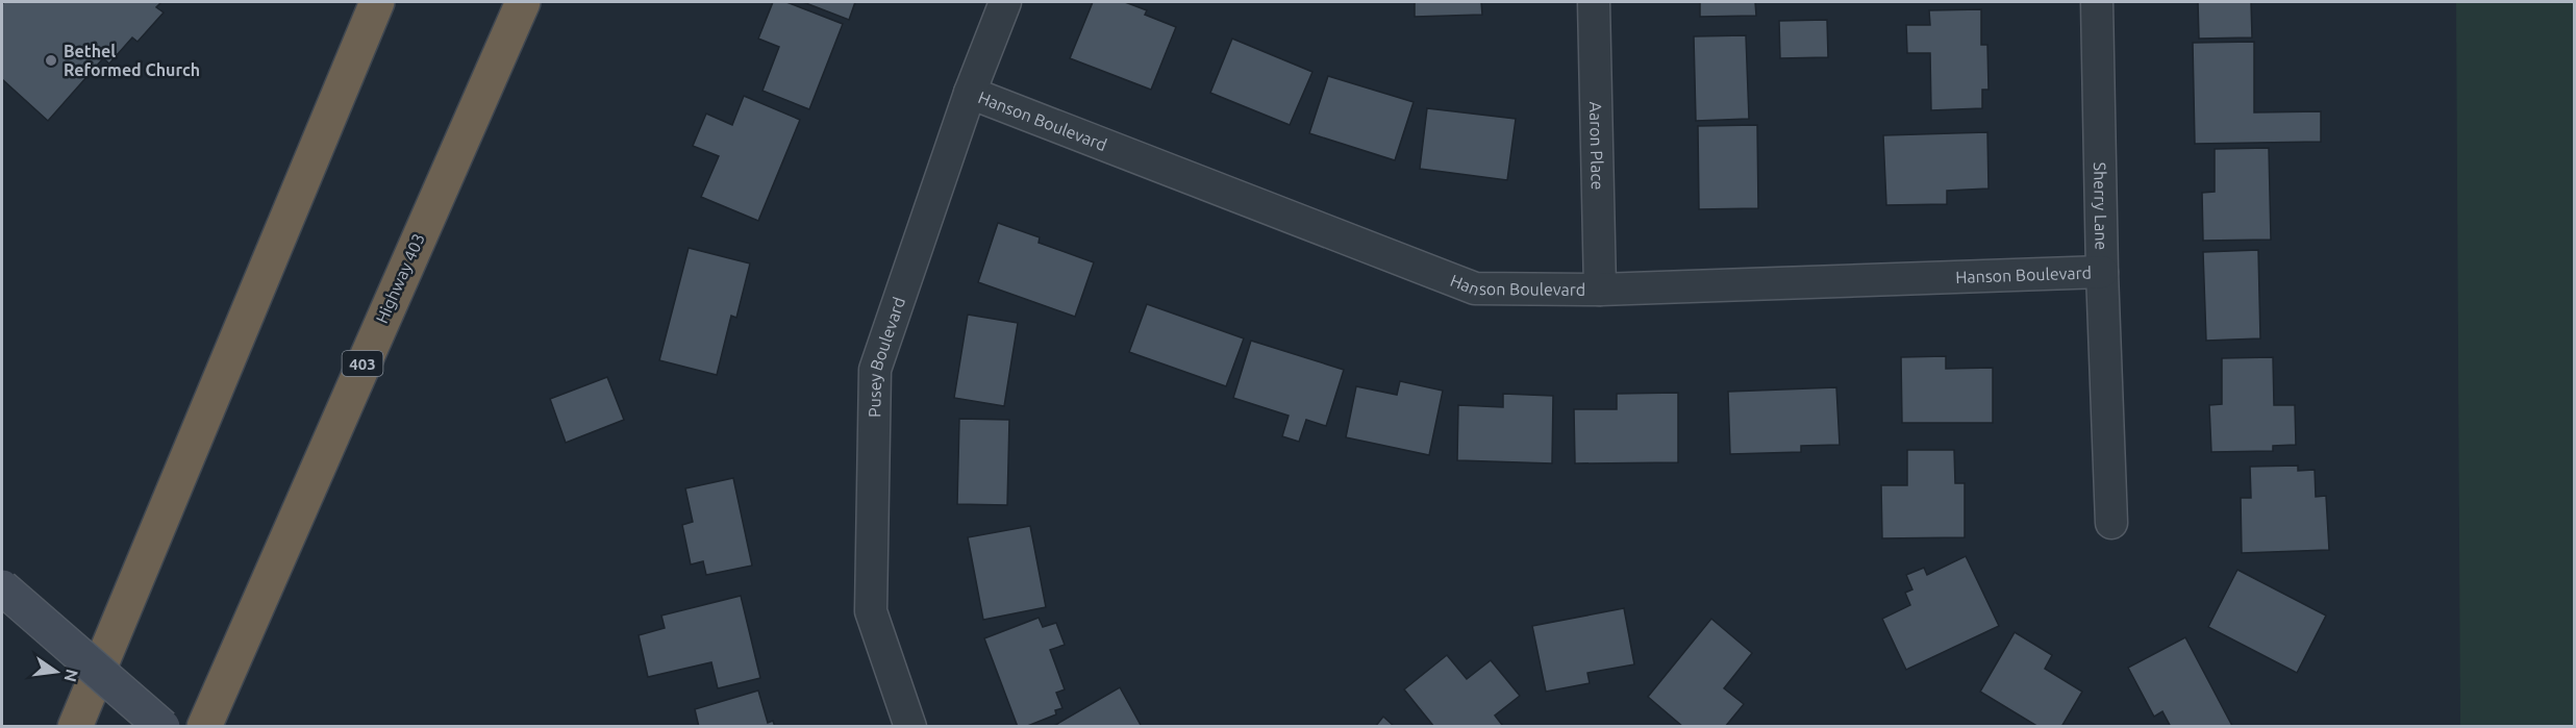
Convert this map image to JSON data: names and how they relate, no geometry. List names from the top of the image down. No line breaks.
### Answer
{"streets":{"highway":["Highway 403","403"],"street":["Hanson Boulevard","Aaron Place","Sherry Lane","Pusey Boulevard"]},"crossings":[["Hanson Boulevard","Aaron Place"],["Hanson Boulevard","Sherry Lane"],["Hanson Boulevard","Pusey Boulevard"]],"places":["Bethel Reformed Church"],"north":"right"}
